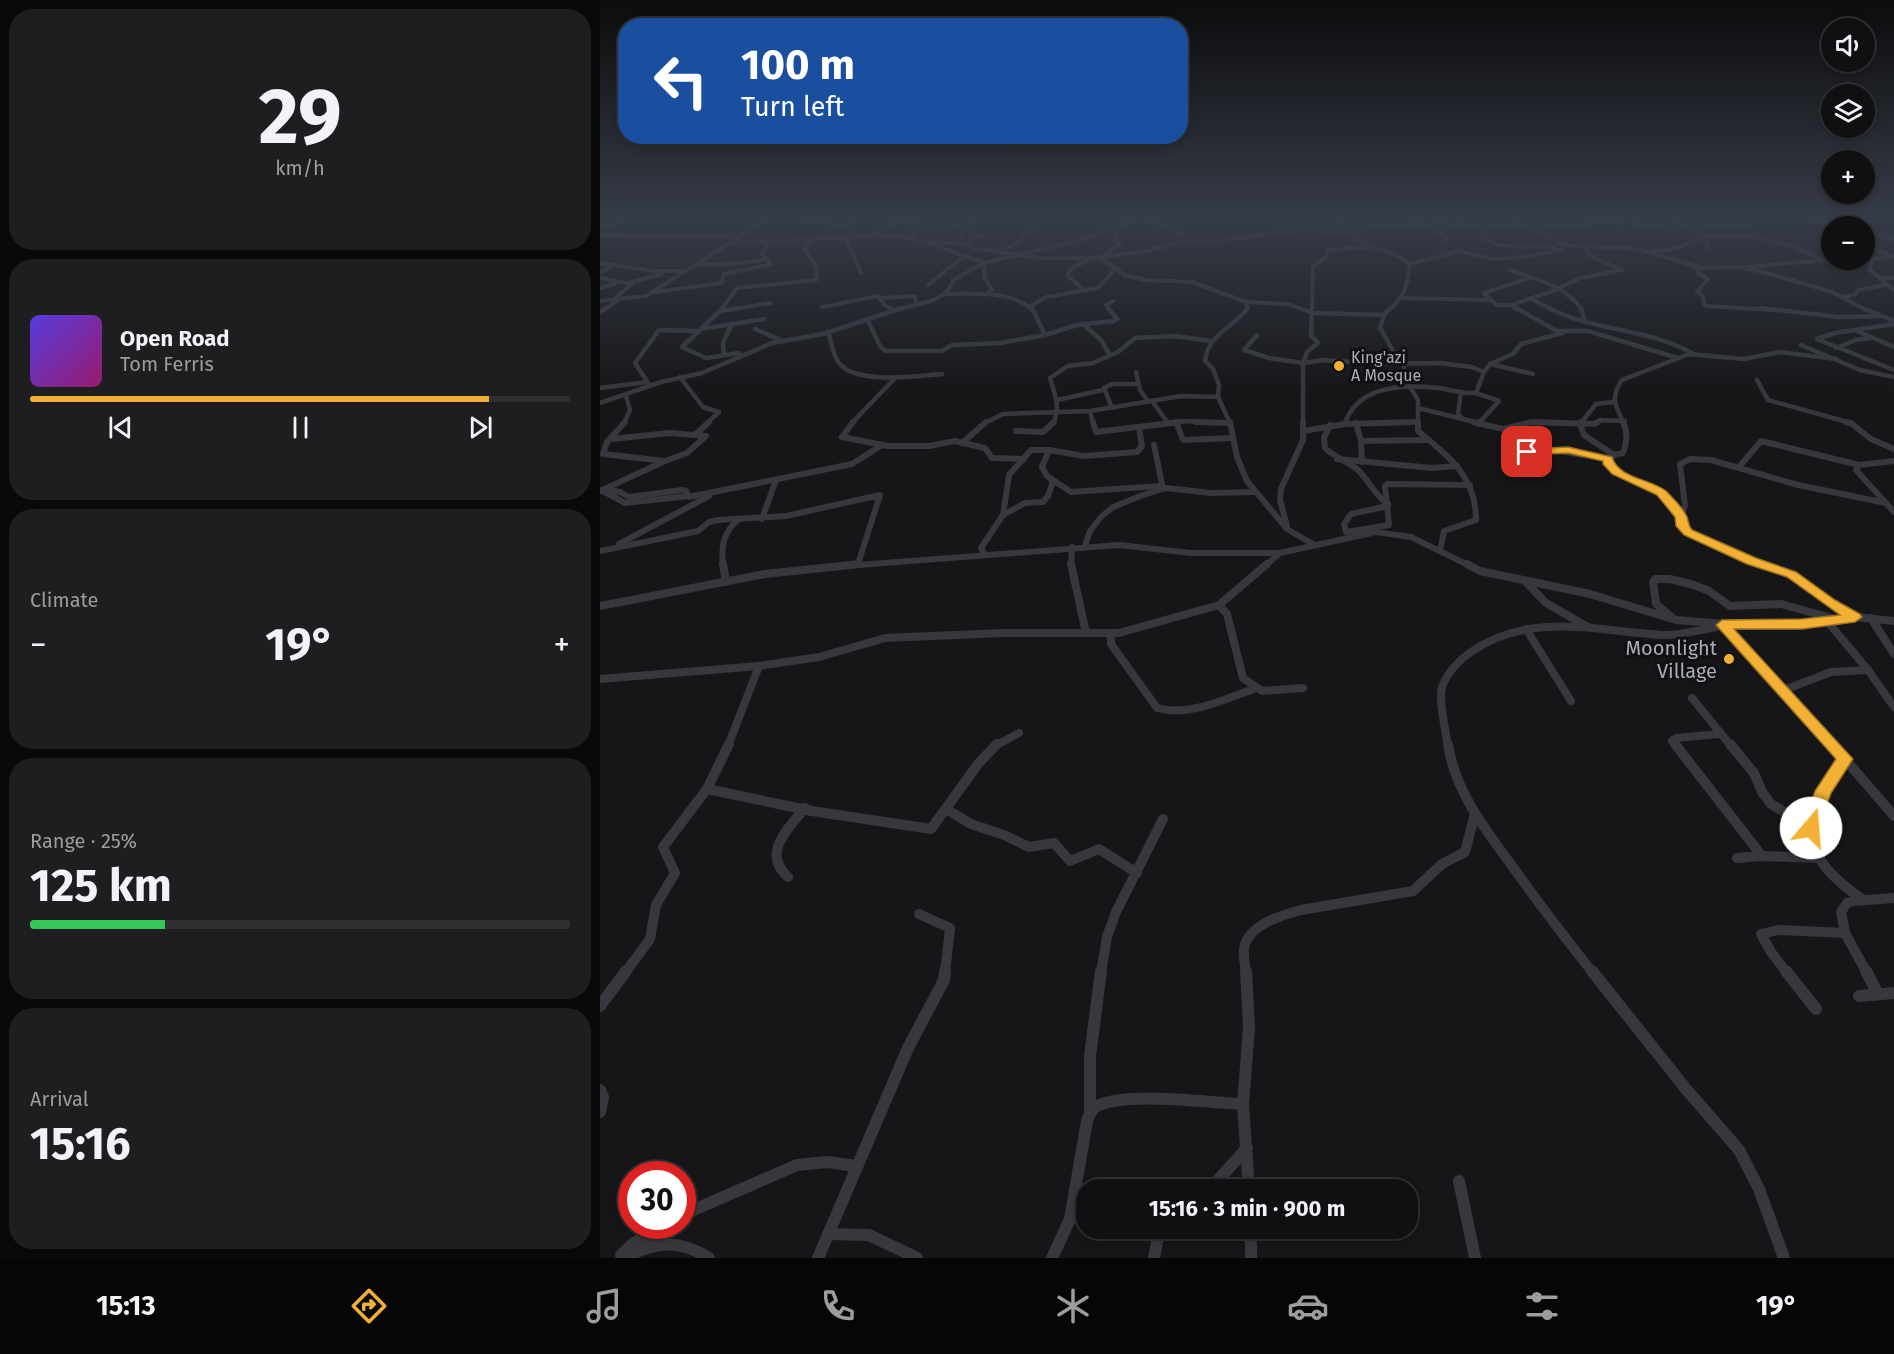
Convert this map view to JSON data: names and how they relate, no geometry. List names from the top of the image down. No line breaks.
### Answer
{"places":["King'azi A Mosque","Moonlight Village"],"page":{"tile":[["29","km/h"],"Climate",["Range · 25%","125 km"],["Arrival","15:16"]],"map_buttons":["+","−"],"turn":["100 m","Turn left"],"song":["Open Road","Tom Ferris"],"heat":["−","19°","+"],"limit":"30","trip":"15:16 · 3 min · 900 m","tabs":["15:13","19°"]}}
